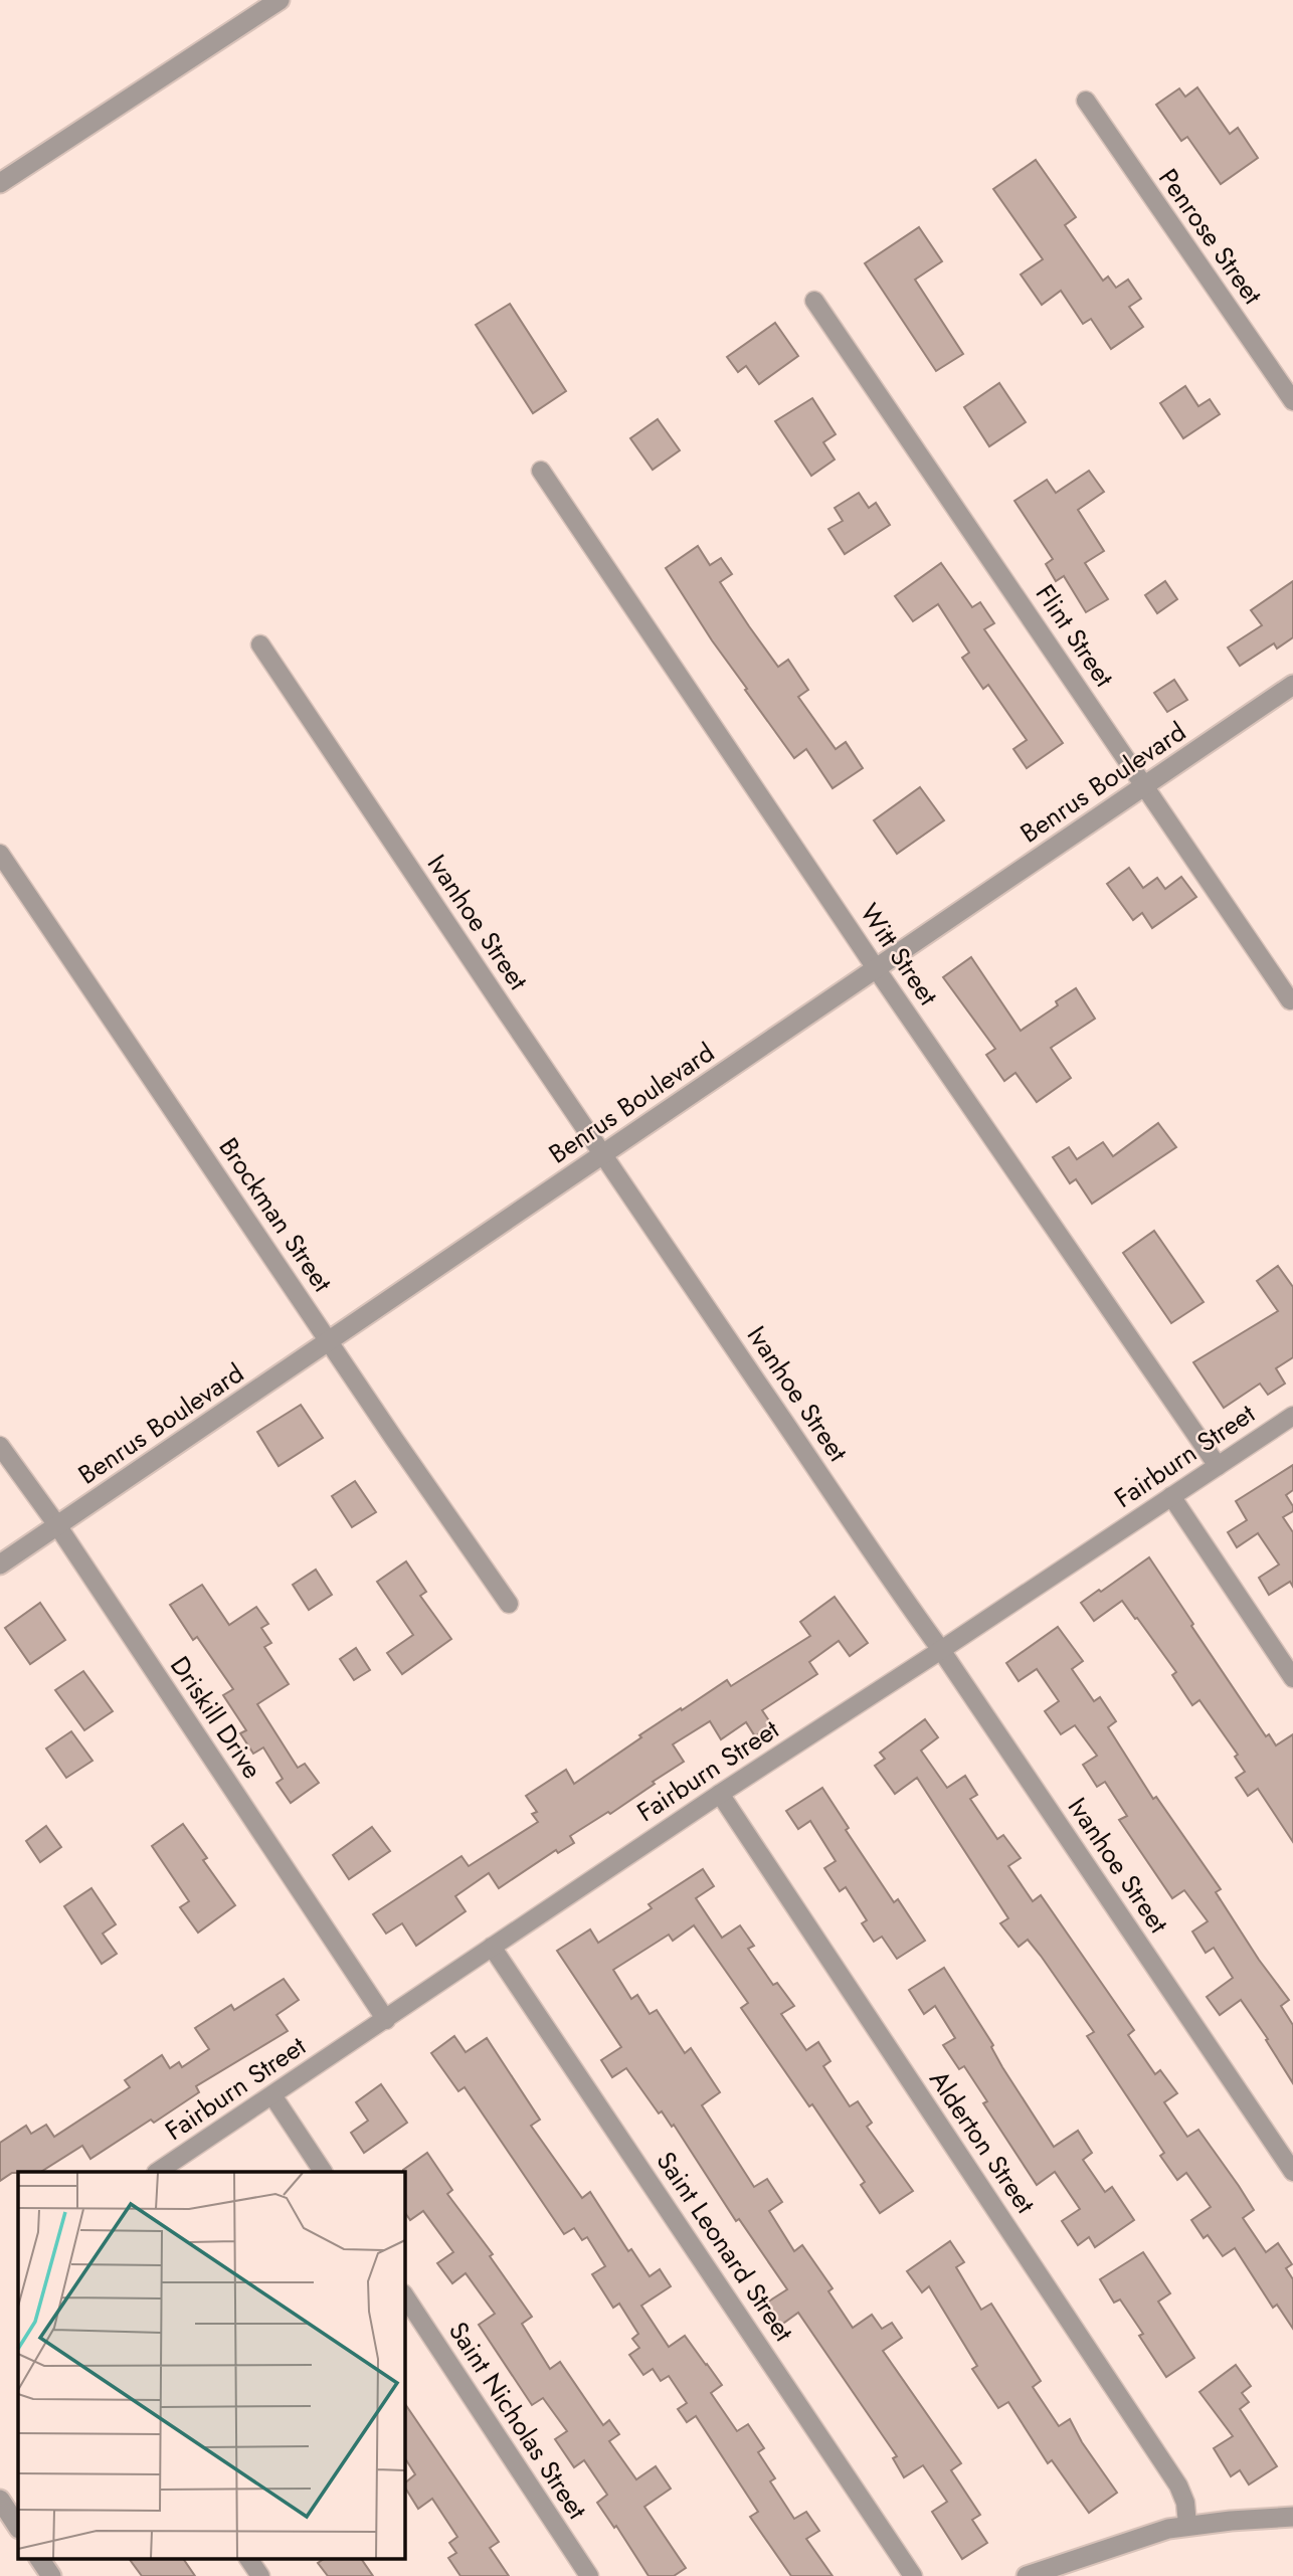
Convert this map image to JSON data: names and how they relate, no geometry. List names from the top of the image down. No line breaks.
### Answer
{"streets":{"street":["Penrose Street","Flint Street","Benrus Boulevard","Ivanhoe Street","Witt Street","Brockman Street","Fairburn Street","Driskill Drive","Alderton Street","Saint Leonard Street","Saint Nicholas Street"]},"crossings":[["Flint Street","Benrus Boulevard"],["Benrus Boulevard","Ivanhoe Street"],["Benrus Boulevard","Witt Street"],["Benrus Boulevard","Brockman Street"],["Benrus Boulevard","Driskill Drive"],["Ivanhoe Street","Fairburn Street"],["Witt Street","Fairburn Street"],["Fairburn Street","Driskill Drive"],["Fairburn Street","Alderton Street"],["Fairburn Street","Saint Leonard Street"]]}
